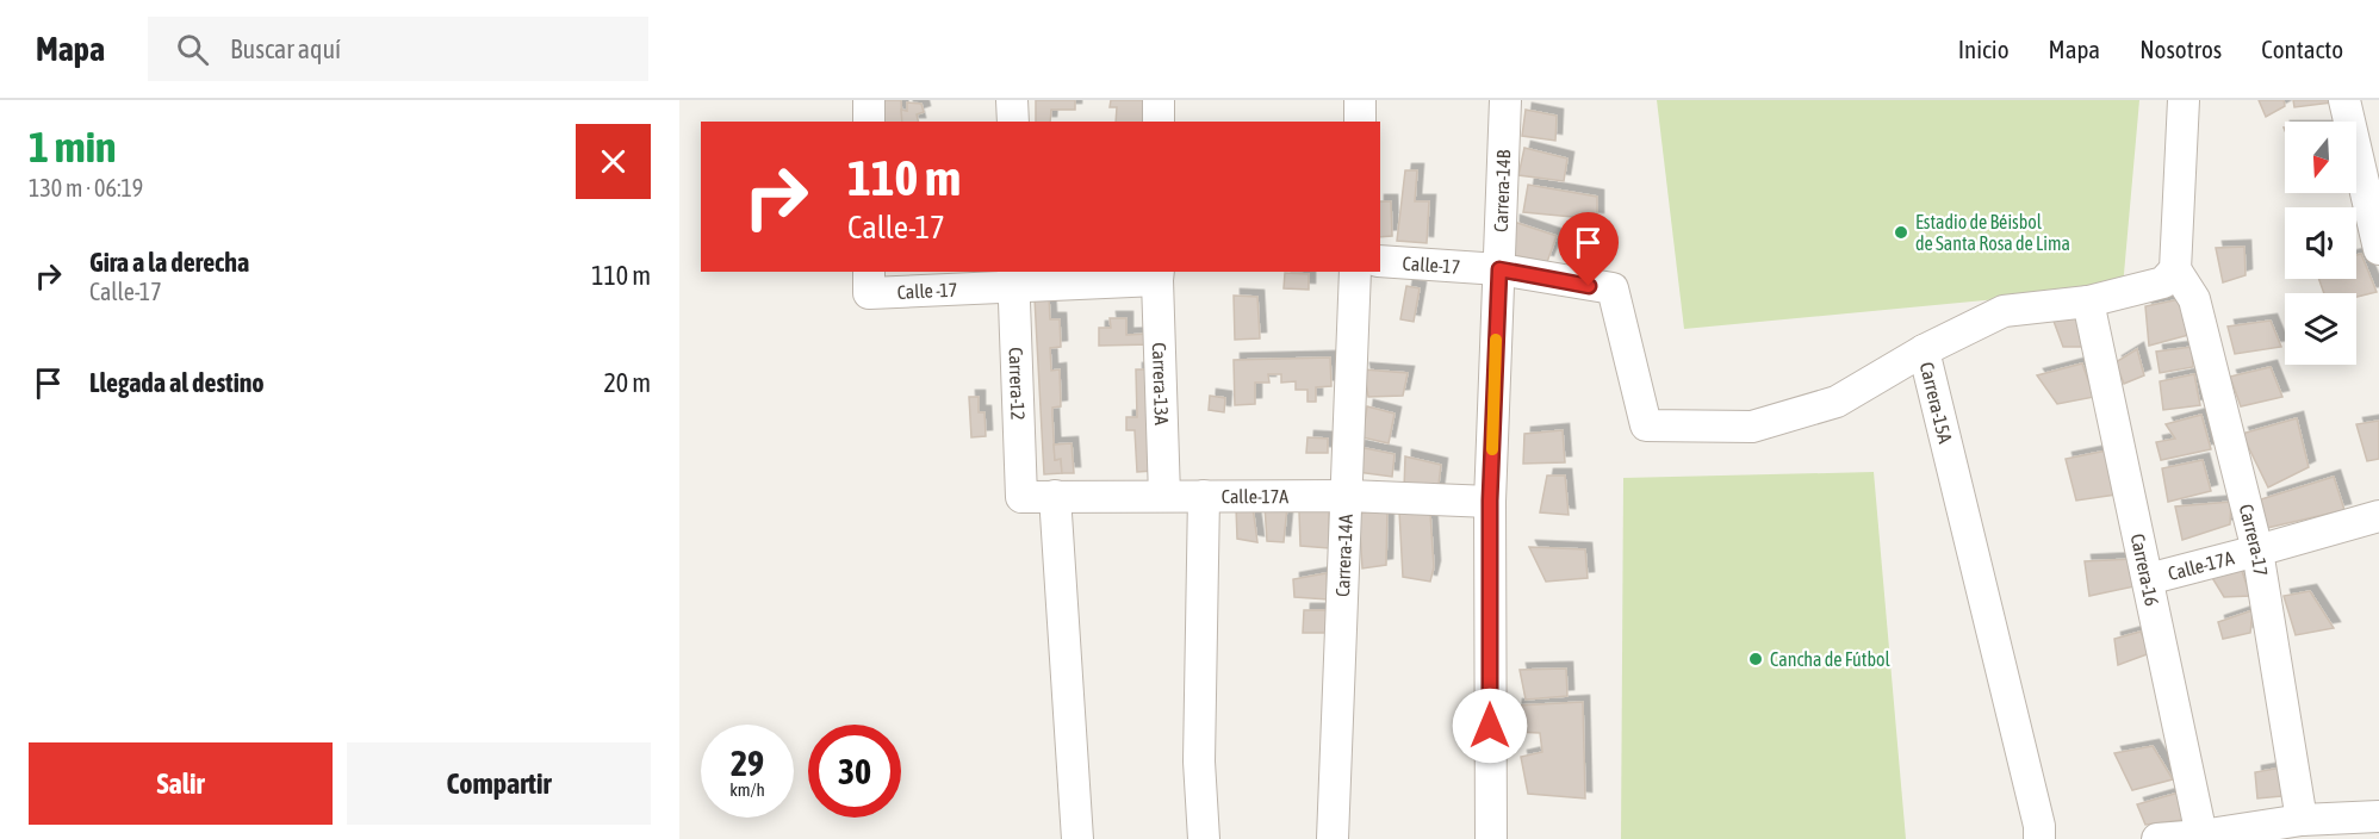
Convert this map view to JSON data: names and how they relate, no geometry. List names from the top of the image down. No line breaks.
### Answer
{"streets":{"street":["Carrera-14B","Calle-17","Calle -17","Carrera-13A","Carrera-12","Carrera-15A","Calle-17A","Carrera-17","Carrera-14A","Carrera-16"]},"crossings":[["Carrera-14B","Calle-17"],["Carrera-14B","Calle-17A"],["Calle-17","Carrera-15A"],["Calle -17","Carrera-13A"],["Calle -17","Carrera-12"],["Carrera-13A","Calle-17A"],["Carrera-12","Calle-17A"],["Carrera-15A","Carrera-17"],["Carrera-15A","Carrera-16"],["Calle-17A","Carrera-17"],["Calle-17A","Carrera-14A"],["Calle-17A","Carrera-16"]],"places":["Estadio de Béisbol de Santa Rosa de Lima","Cancha de Fútbol"],"north":"bottom","page":{"header":"Mapa","search":"Buscar aquí","nav":["Inicio","Mapa","Nosotros","Contacto"],"heading":["1 min","130 m · 06:19"],"turn":["110 m","Calle-17"],"list":[{"name":"Gira a la derecha","note":"Calle-17","value":"110 m"},{"name":"Llegada al destino","value":"20 m"}],"speed":"29 km/h","limit":"30","buttons":["Salir","Compartir"]}}
